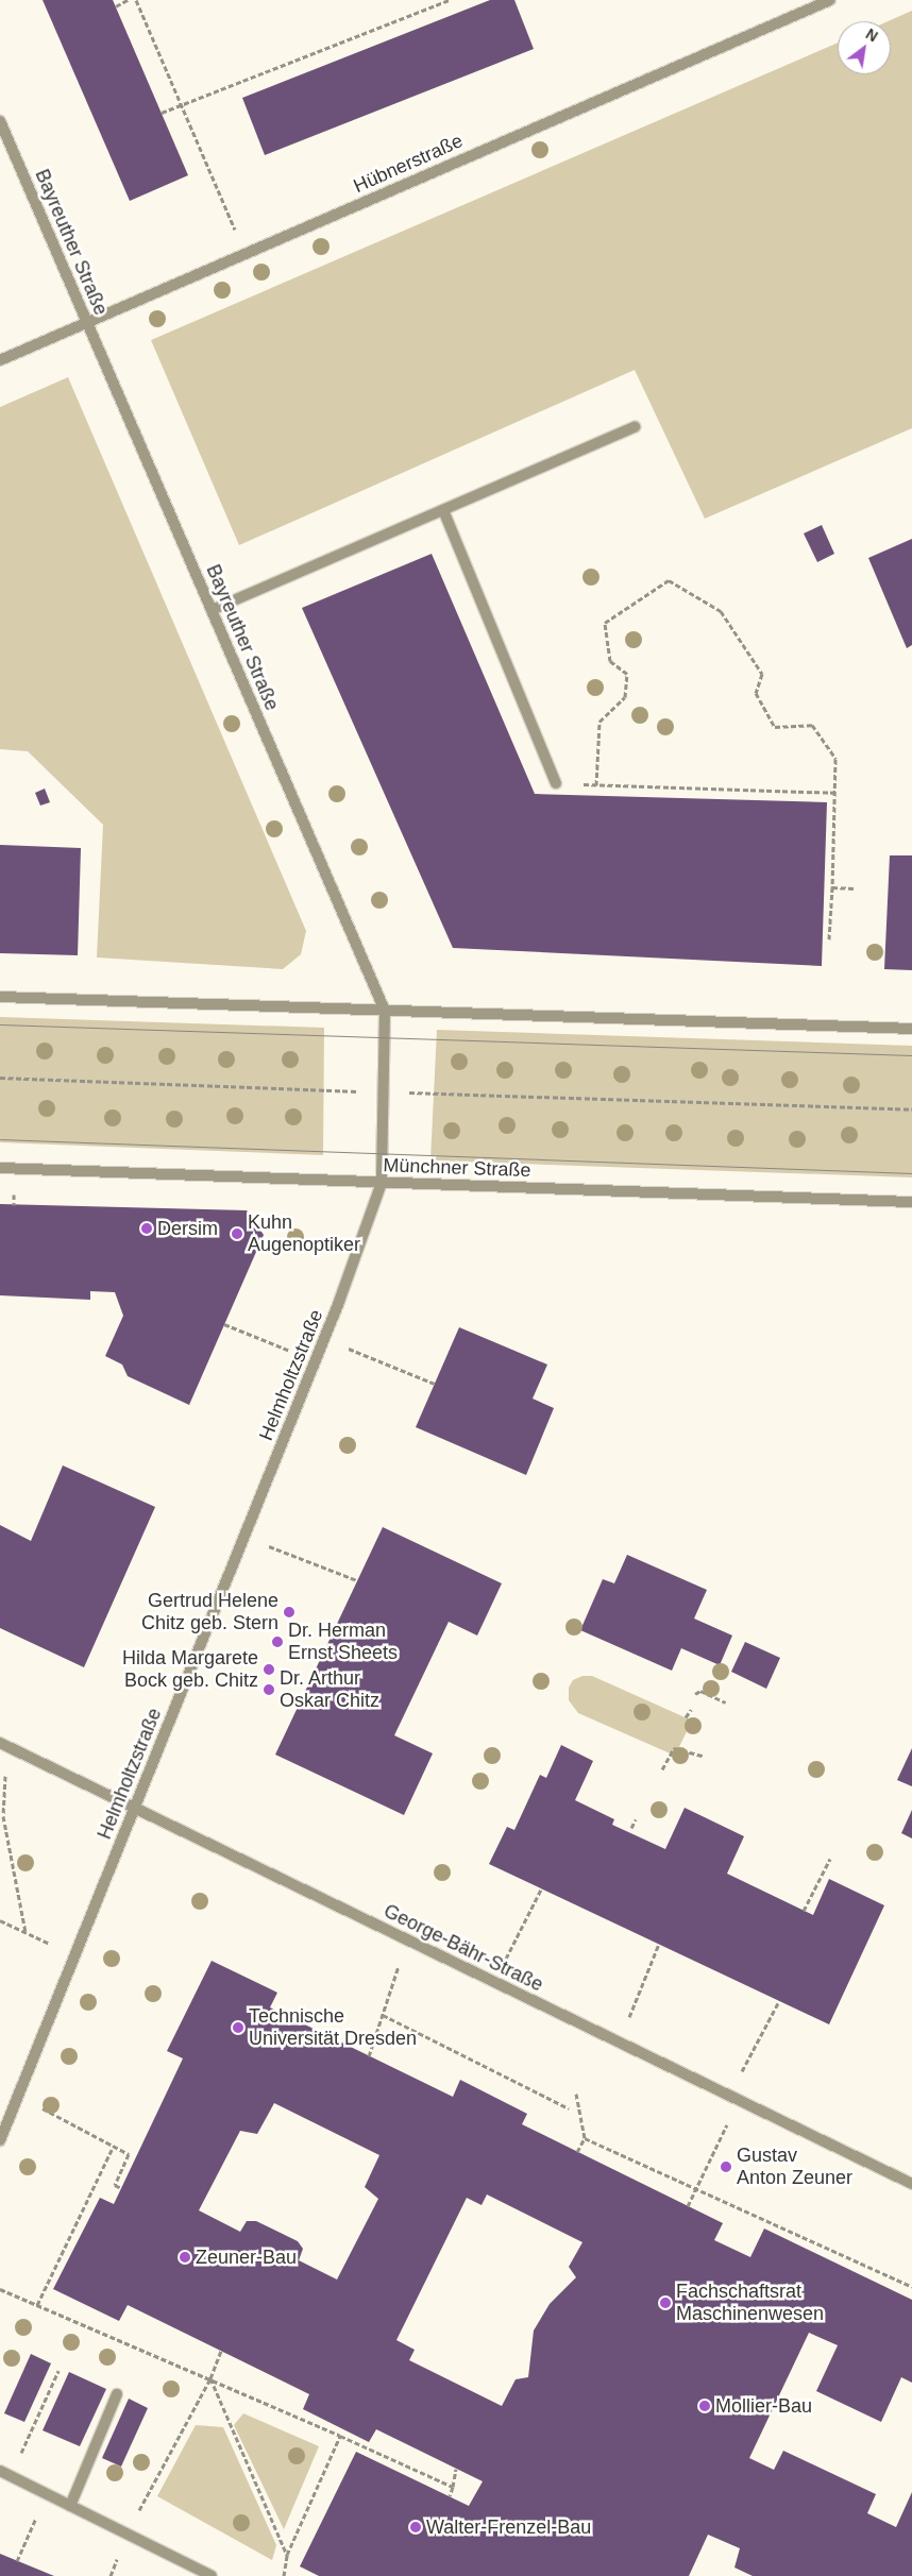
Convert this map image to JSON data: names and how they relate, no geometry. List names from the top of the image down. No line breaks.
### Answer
{"streets":{"street":["Hübnerstraße","Bayreuther Straße","Münchner Straße","Helmholtzstraße","George-Bähr-Straße"]},"crossings":[["Hübnerstraße","Bayreuther Straße"],["Bayreuther Straße","Münchner Straße"],["Bayreuther Straße","Helmholtzstraße"],["Münchner Straße","Helmholtzstraße"],["Helmholtzstraße","George-Bähr-Straße"]],"places":["Dersim","Kuhn Augenoptiker","Gertrud Helene Chitz geb. Stern","Dr. Herman Ernst Sheets","Hilda Margarete Bock geb. Chitz","Dr. Arthur Oskar Chitz","Technische Universität Dresden","Gustav Anton Zeuner","Zeuner-Bau","Fachschaftsrat Maschinenwesen","Mollier-Bau","Walter-Frenzel-Bau"],"north":"top right"}
